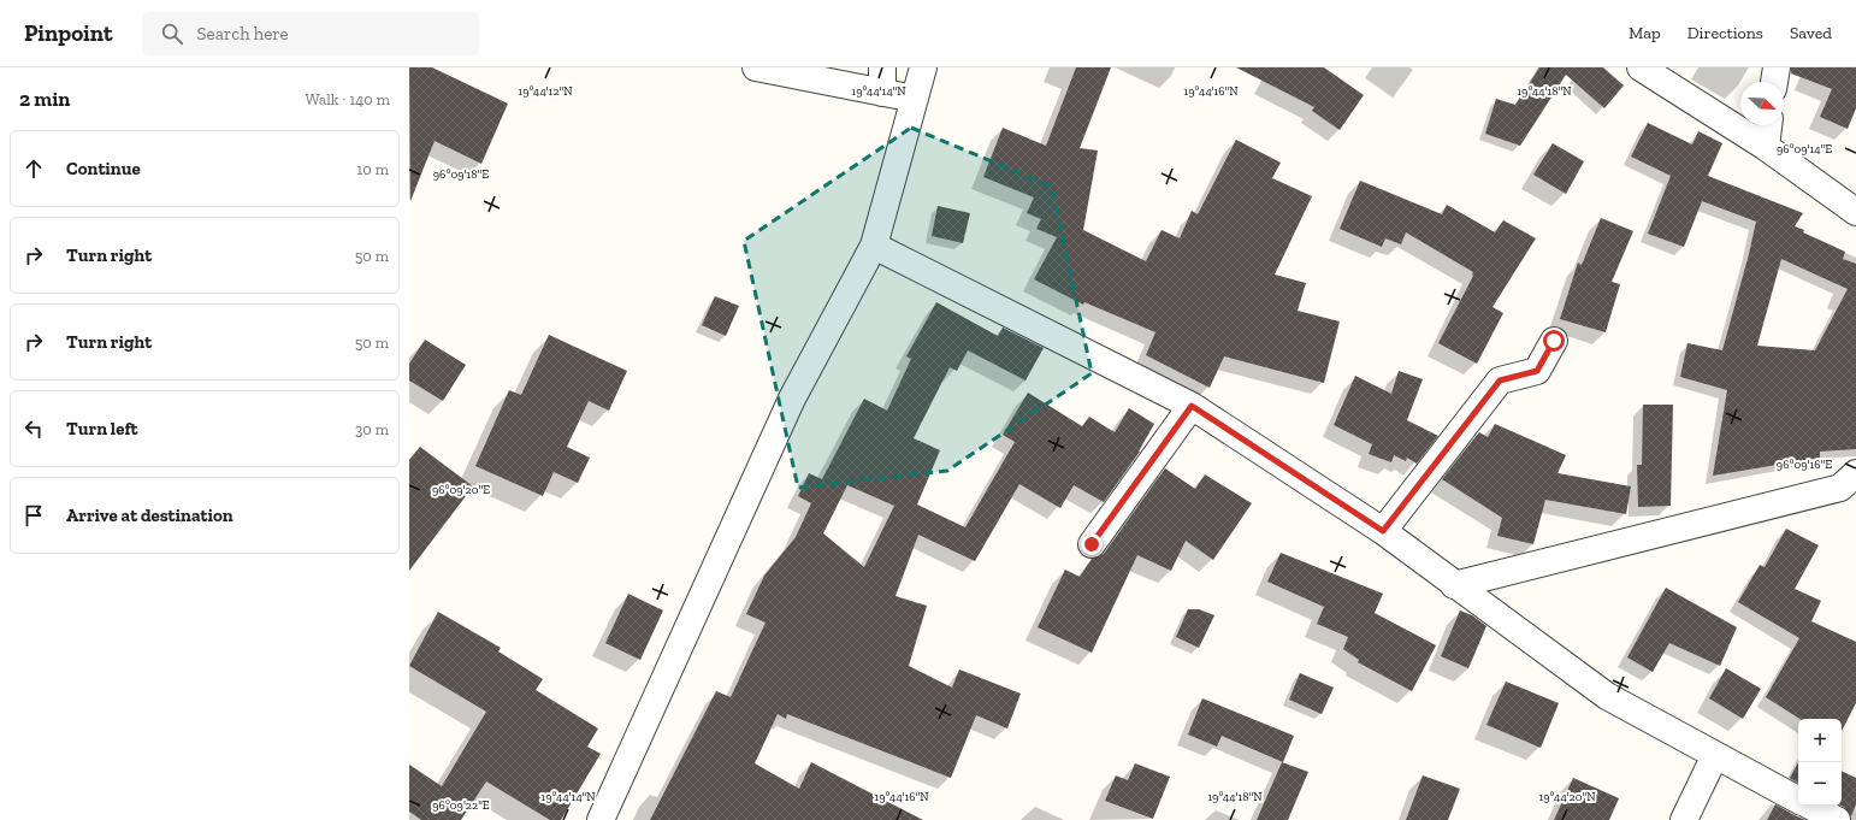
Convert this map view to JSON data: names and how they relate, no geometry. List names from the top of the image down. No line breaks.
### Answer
{"north":"bottom right","page":{"header":"Pinpoint","search":"Search here","nav":["Map","Directions","Saved"],"heading":["2 min","Walk · 140 m"],"list":[["Continue","10 m"],["Turn right","50 m"],["Turn right","50 m"],["Turn left","30 m"],"Arrive at destination"],"map_buttons":["+","−"]},"coordinates":["19°44'12\"N","19°44'14\"N","19°44'16\"N","19°44'18\"N","96°09'14\"E","96°09'18\"E","96°09'16\"E","96°09'20\"E","19°44'20\"N","96°09'22\"E"]}
